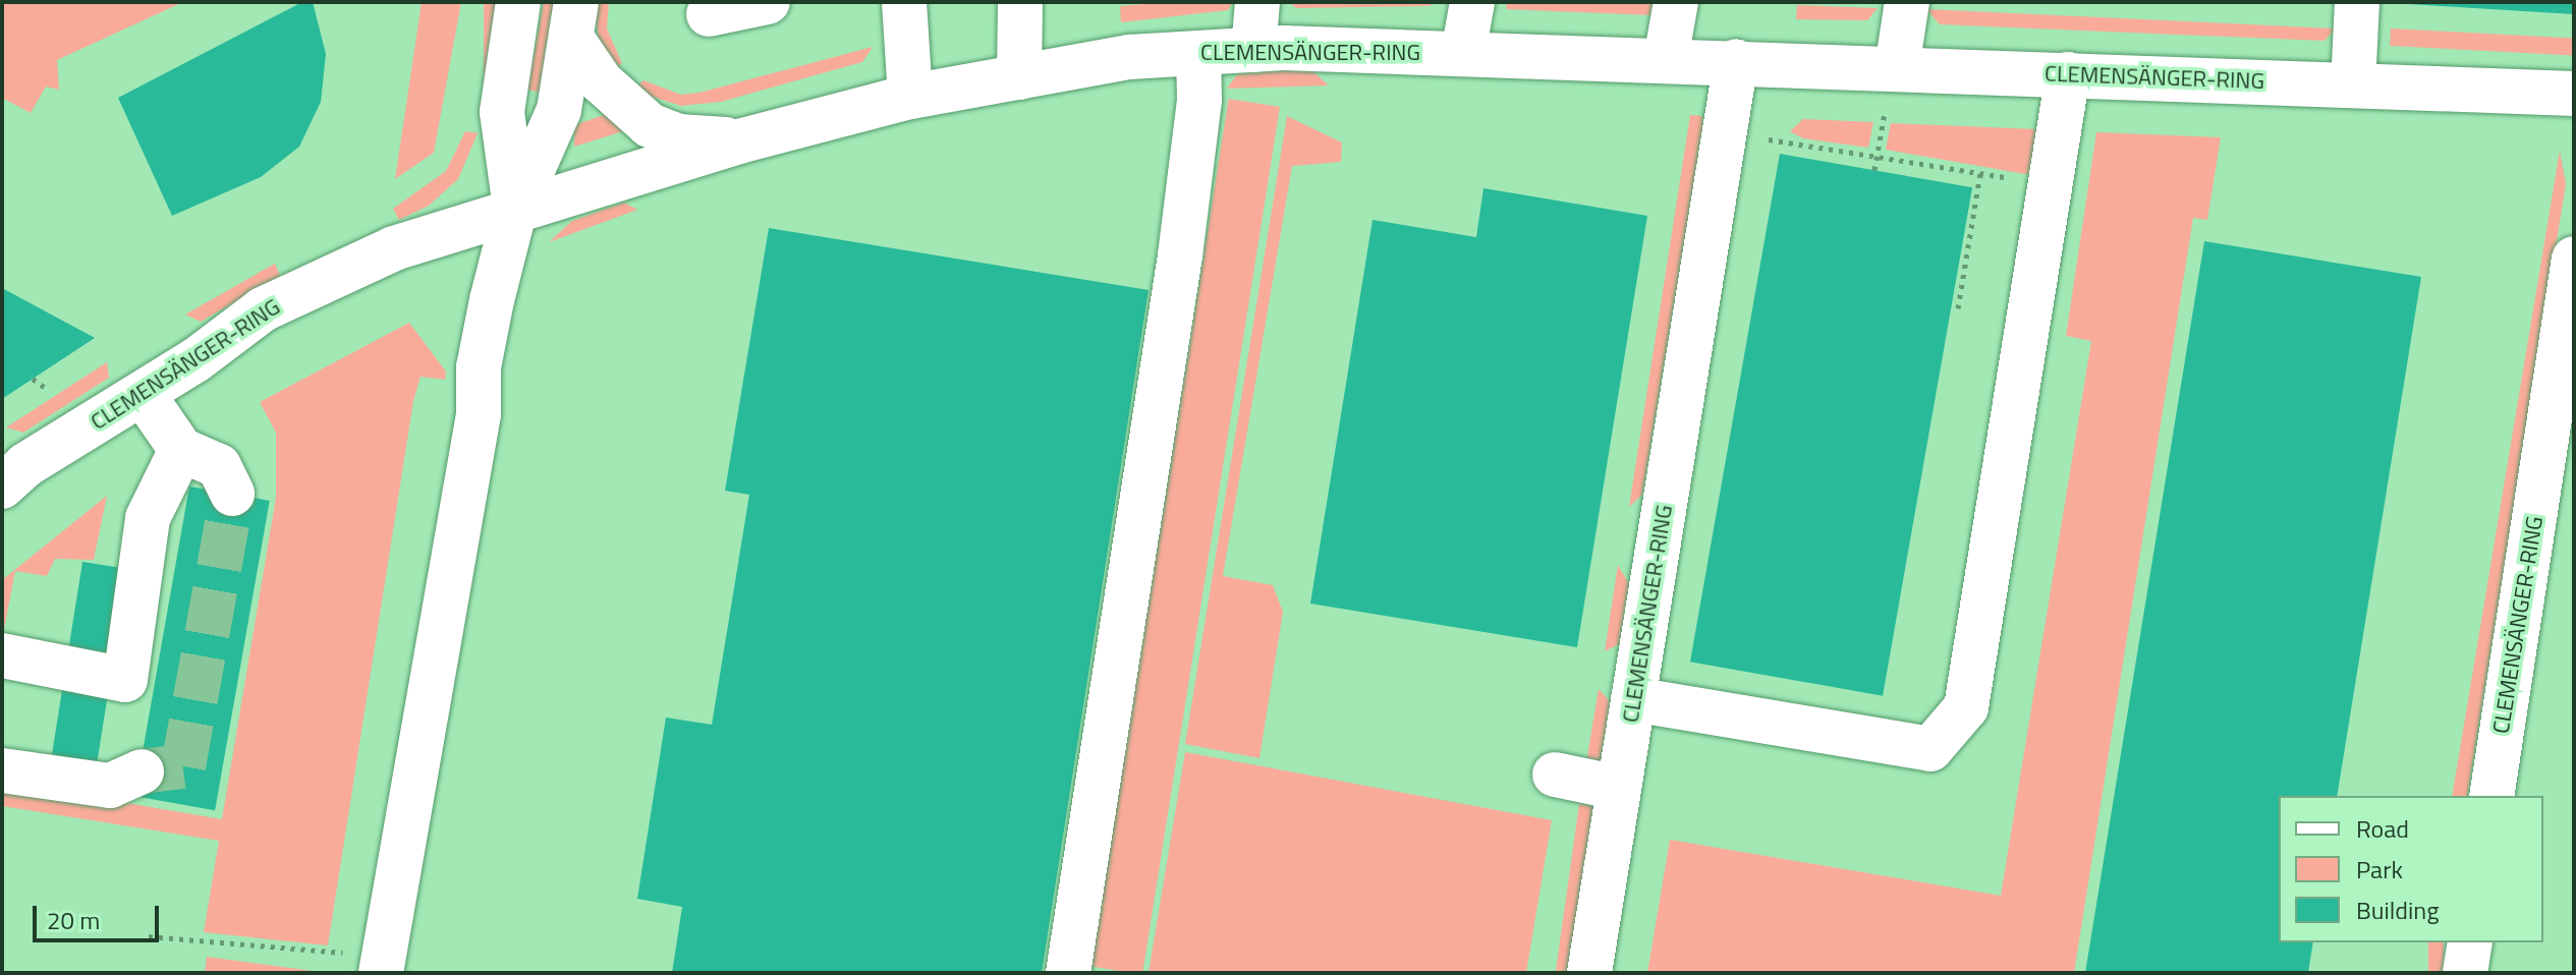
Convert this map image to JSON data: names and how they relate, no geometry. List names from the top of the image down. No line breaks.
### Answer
{"streets":{"street":["CLEMENSÄNGER-RING"]},"legend":["Road","Park","Building"],"scale_bar":"20 m"}
